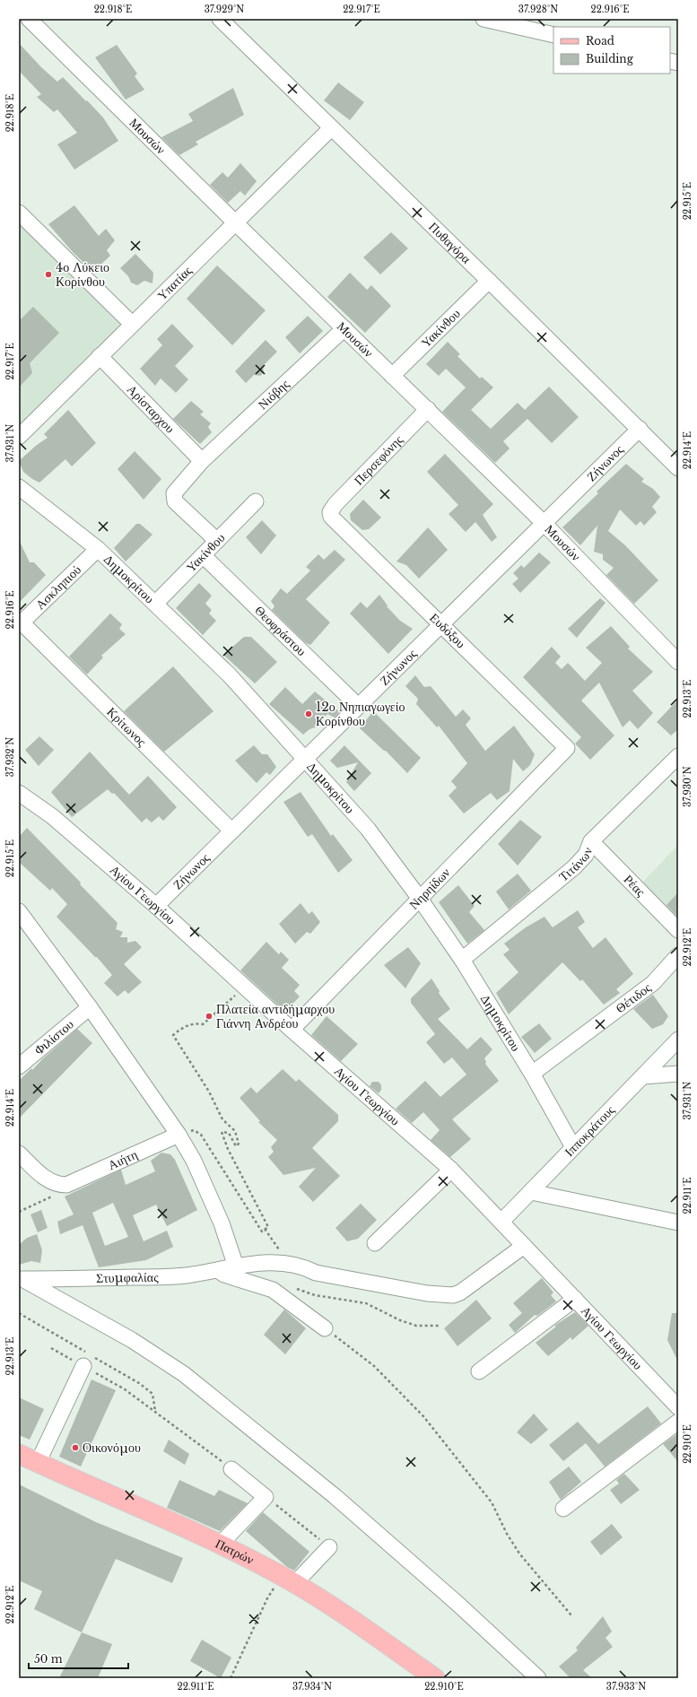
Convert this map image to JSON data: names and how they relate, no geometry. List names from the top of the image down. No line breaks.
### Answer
{"streets":{"main road":["Πατρών"],"street":["Μουσών","Πυθαγόρα","Υπατίας","Υακίνθου","Νιόβης","Αρίσταρχου","Περσεφόνης","Ζήνωνος","Δημοκρίτου","Ασκληπιού","Θεοφράστου","Ευδόξου","Κρίτωνος","Τιτάνων","Ρέας","Νηρηίδων","Αγίου Γεωργίου","Θέτιδος","Φιλίστου","Ιπποκράτους","Αιήτη","Στυμφαλίας"]},"crossings":[["Μουσών","Υπατίας"],["Μουσών","Υακίνθου"],["Μουσών","Νιόβης"],["Μουσών","Περσεφόνης"],["Μουσών","Ζήνωνος"],["Πυθαγόρα","Υπατίας"],["Πυθαγόρα","Υακίνθου"],["Πυθαγόρα","Ζήνωνος"],["Υπατίας","Αρίσταρχου"],["Υακίνθου","Νιόβης"],["Υακίνθου","Δημοκρίτου"],["Υακίνθου","Θεοφράστου"],["Νιόβης","Αρίσταρχου"],["Περσεφόνης","Ευδόξου"],["Ζήνωνος","Δημοκρίτου"],["Ζήνωνος","Θεοφράστου"],["Ζήνωνος","Ευδόξου"],["Ζήνωνος","Κρίτωνος"],["Ζήνωνος","Αγίου Γεωργίου"],["Δημοκρίτου","Ασκληπιού"],["Δημοκρίτου","Τιτάνων"],["Δημοκρίτου","Νηρηίδων"],["Δημοκρίτου","Θέτιδος"],["Δημοκρίτου","Ιπποκράτους"],["Ασκληπιού","Κρίτωνος"],["Ευδόξου","Νηρηίδων"],["Τιτάνων","Ρέας"],["Νηρηίδων","Αγίου Γεωργίου"],["Αγίου Γεωργίου","Ιπποκράτους"],["Αγίου Γεωργίου","Στυμφαλίας"]],"places":["4ο Λύκειο Κορίνθου","12ο Νηπιαγωγείο Κορίνθου","Πλατεία αντιδήμαρχου Γιάννη Ανδρέου","Οικονόμου"],"legend":["Road","Building"],"scale_bar":"50 m","coordinates":["22.918°E","37.929°N","22.917°E","37.928°N","22.916°E","22.915°E","37.931°N","22.914°E","22.913°E","37.932°N","37.930°N","22.912°E","22.911°E","22.910°E","37.934°N","37.933°N"]}
